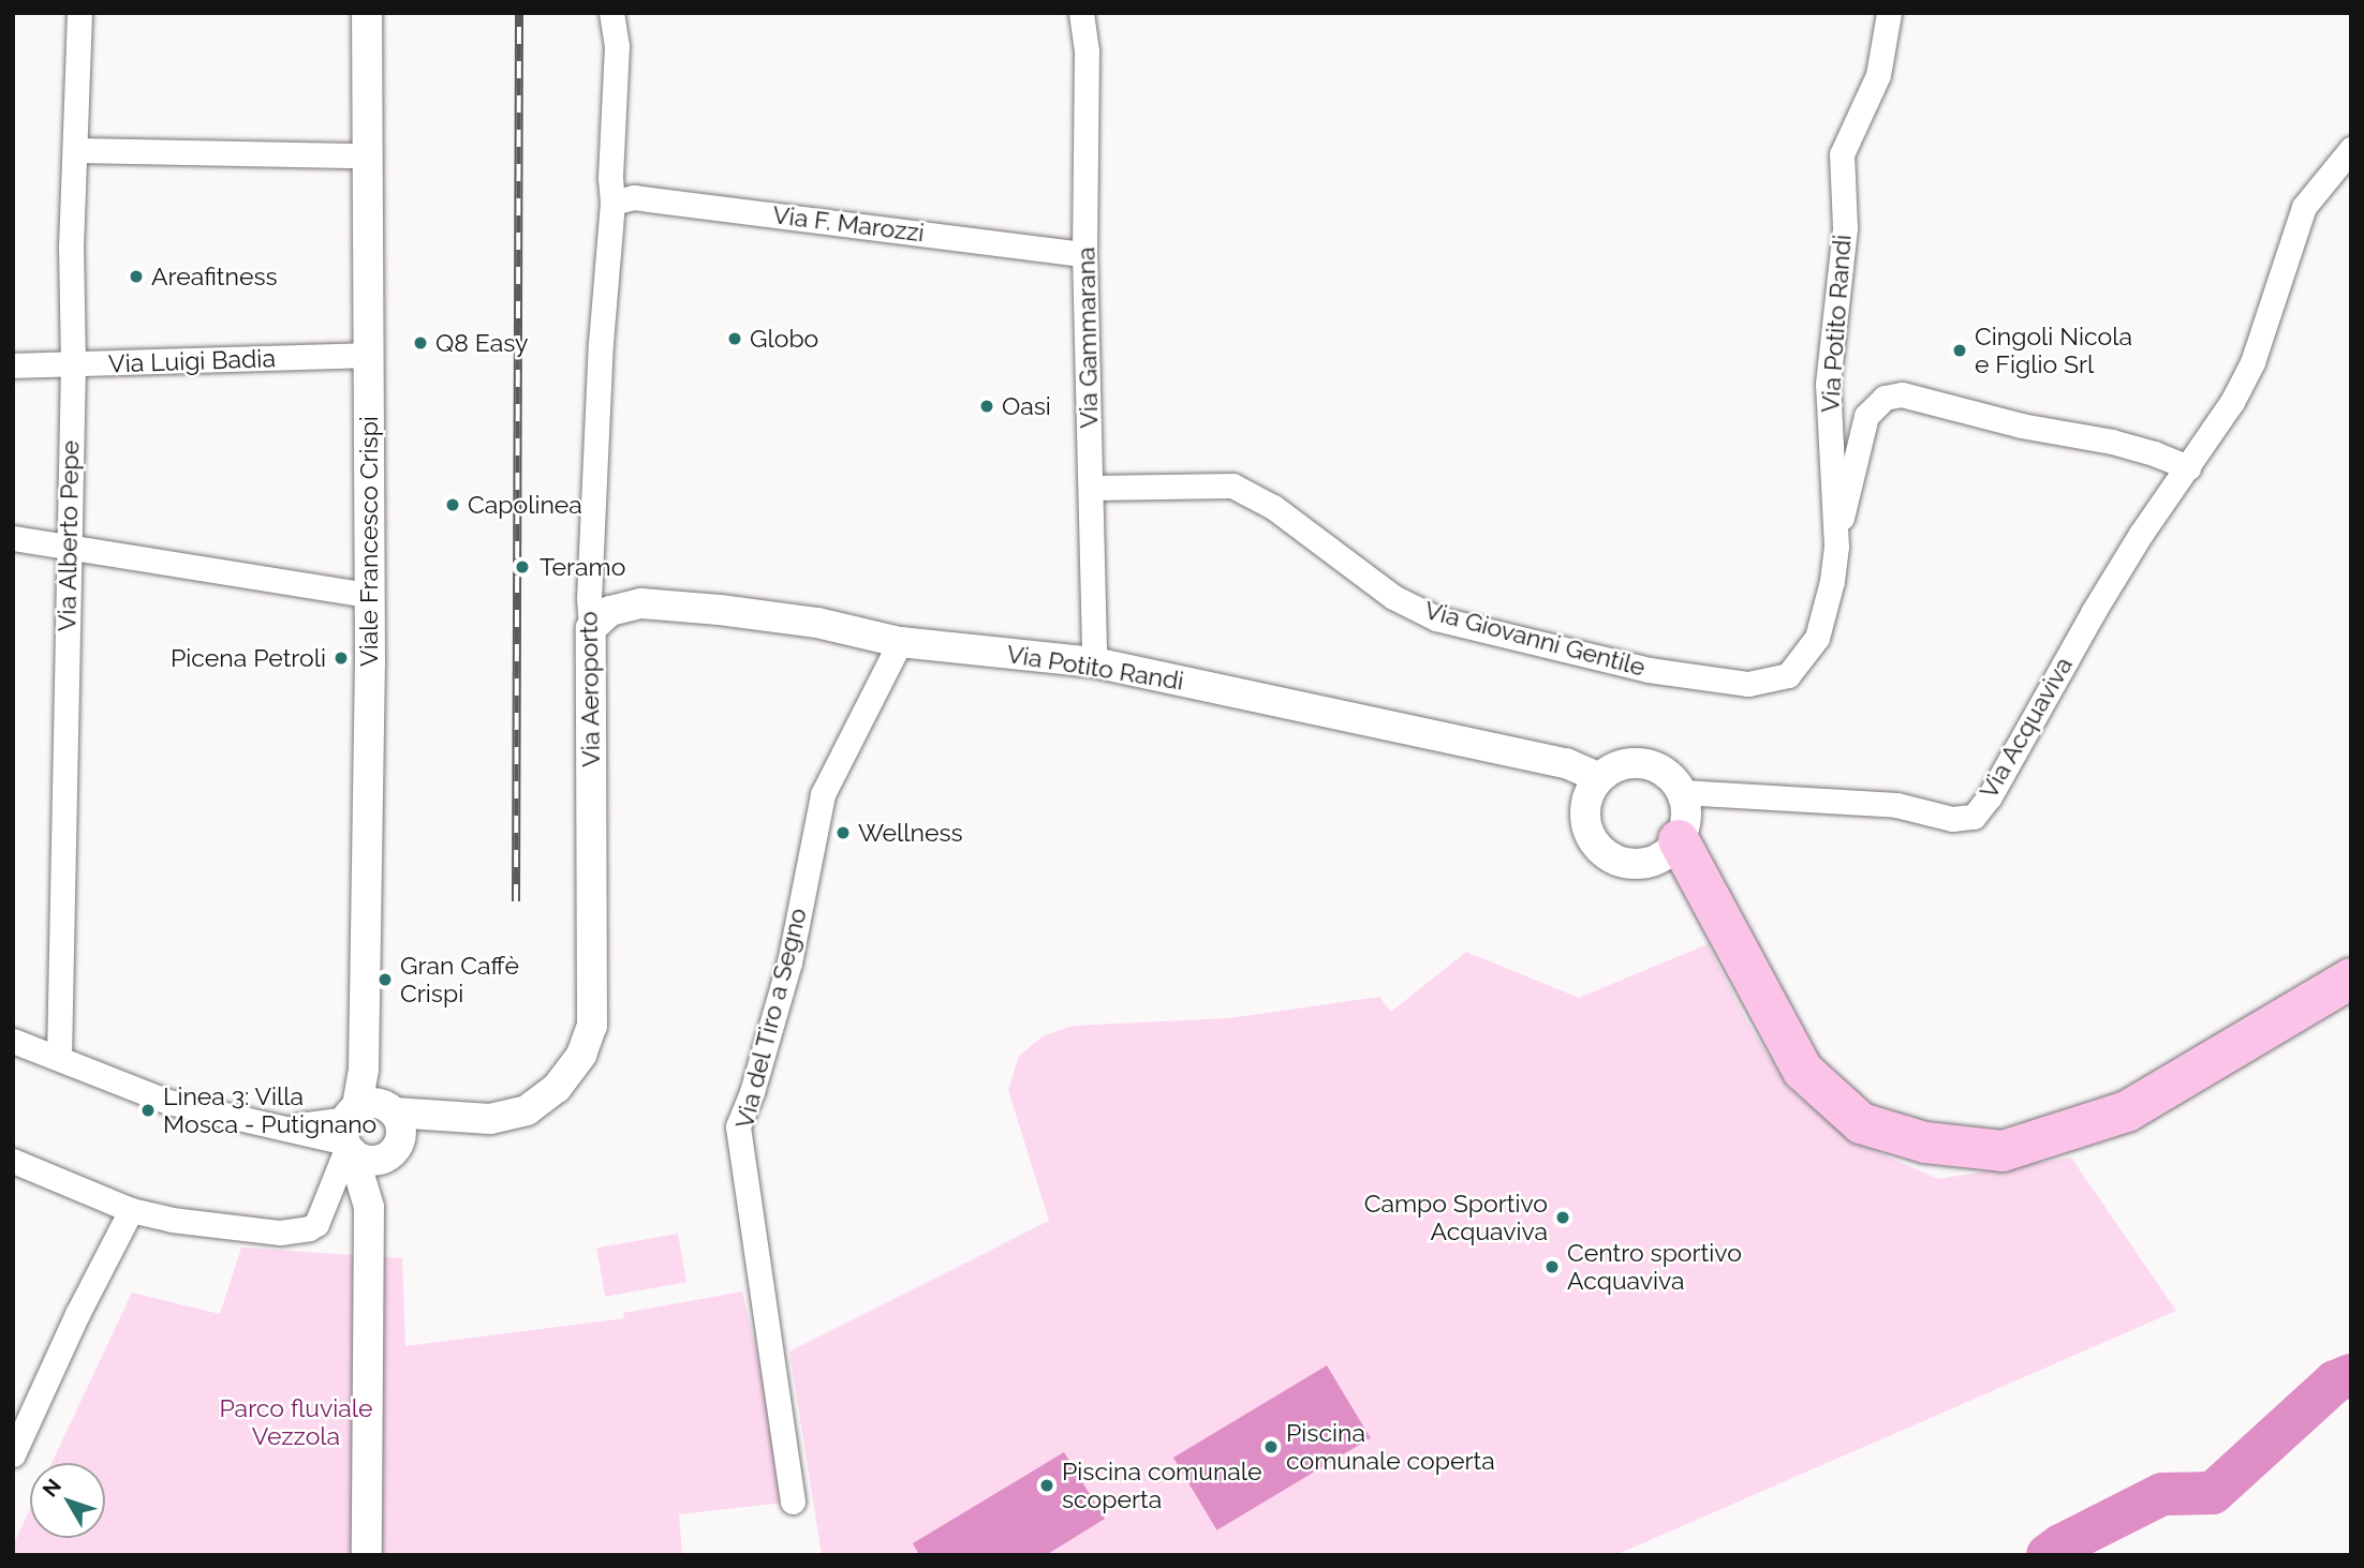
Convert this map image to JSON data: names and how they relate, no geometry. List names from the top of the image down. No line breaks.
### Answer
{"streets":{"street":["Via F. Marozzi","Via Potito Randi","Via Gammarana","Via Luigi Badia","Via Alberto Pepe","Viale Francesco Crispi","Via Giovanni Gentile","Via Aeroporto","Via Acquaviva","Via del Tiro a Segno"]},"crossings":[["Via F. Marozzi","Via Gammarana"],["Via F. Marozzi","Via Aeroporto"],["Via Potito Randi","Via Gammarana"],["Via Potito Randi","Via Giovanni Gentile"],["Via Potito Randi","Via Aeroporto"],["Via Potito Randi","Via Acquaviva"],["Via Potito Randi","Via del Tiro a Segno"],["Via Gammarana","Via Giovanni Gentile"],["Via Luigi Badia","Via Alberto Pepe"],["Via Luigi Badia","Viale Francesco Crispi"],["Viale Francesco Crispi","Via Aeroporto"]],"parks":["Parco fluviale Vezzola"],"places":["Areafitness","Globo","Q8 Easy","Cingoli Nicola e Figlio Srl","Oasi","Capolinea","Teramo","Picena Petroli","Wellness","Gran Caffè Crispi","Linea 3: Villa Mosca - Putignano","Campo Sportivo Acquaviva","Centro sportivo Acquaviva","Piscina comunale coperta","Piscina comunale scoperta"],"north":"top left"}
